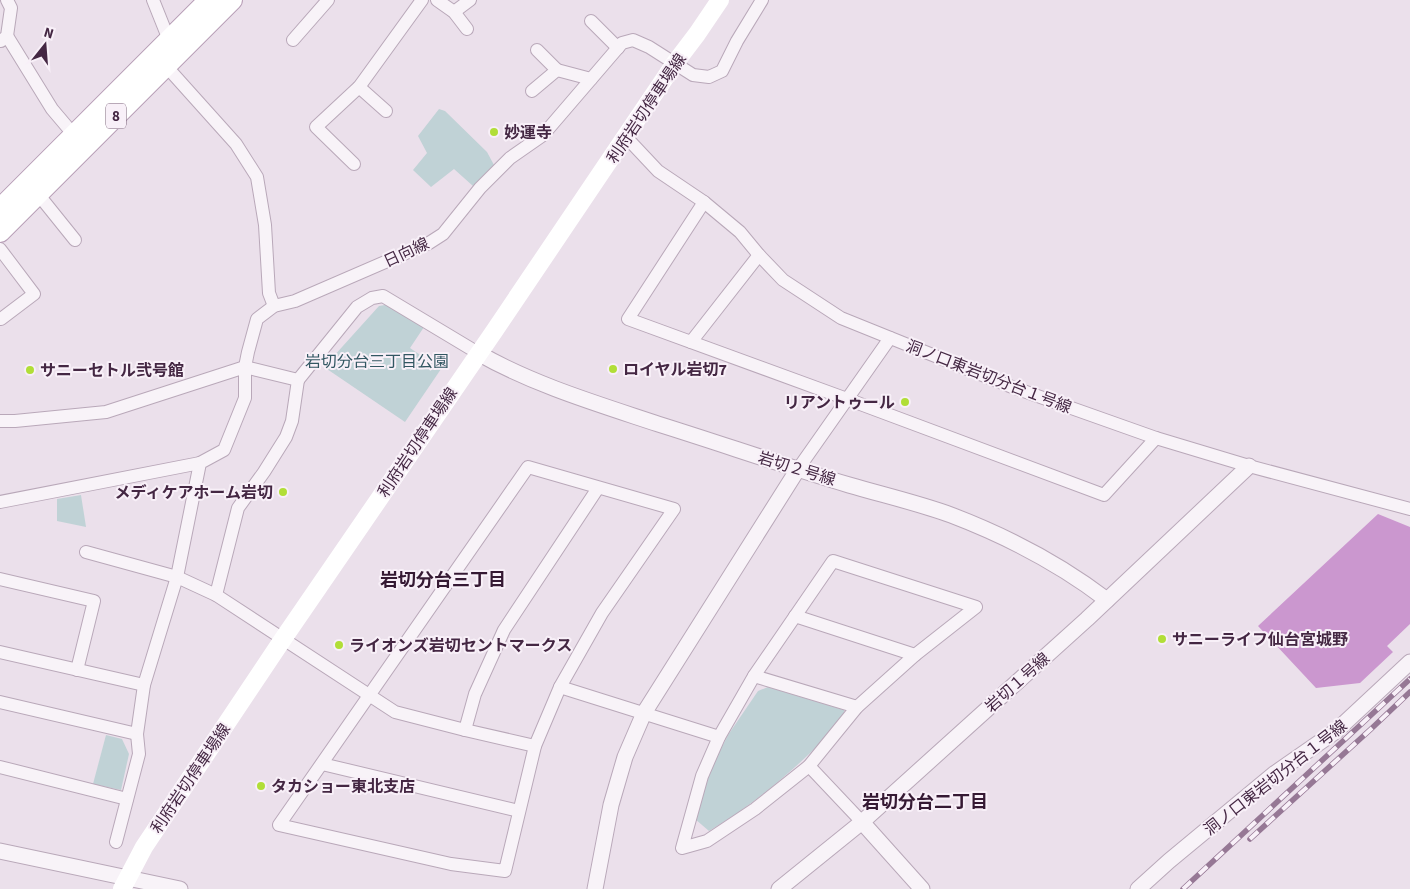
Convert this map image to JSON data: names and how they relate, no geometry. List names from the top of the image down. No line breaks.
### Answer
{"streets":{"main road":["利府岩切停車場線","8"],"street":["日向線","洞ノ口東岩切分台１号線","岩切２号線","岩切１号線"]},"crossings":[["利府岩切停車場線","洞ノ口東岩切分台１号線"],["利府岩切停車場線","岩切２号線"],["洞ノ口東岩切分台１号線","岩切１号線"],["岩切２号線","岩切１号線"]],"districts":["岩切分台三丁目","岩切分台二丁目"],"parks":["岩切分台三丁目公園"],"places":["妙運寺","ロイヤル岩切7","サニーセトル弐号館","リアントゥール","メディケアホーム岩切","サニーライフ仙台宮城野","ライオンズ岩切セントマークス","タカショー東北支店"],"north":"top"}
